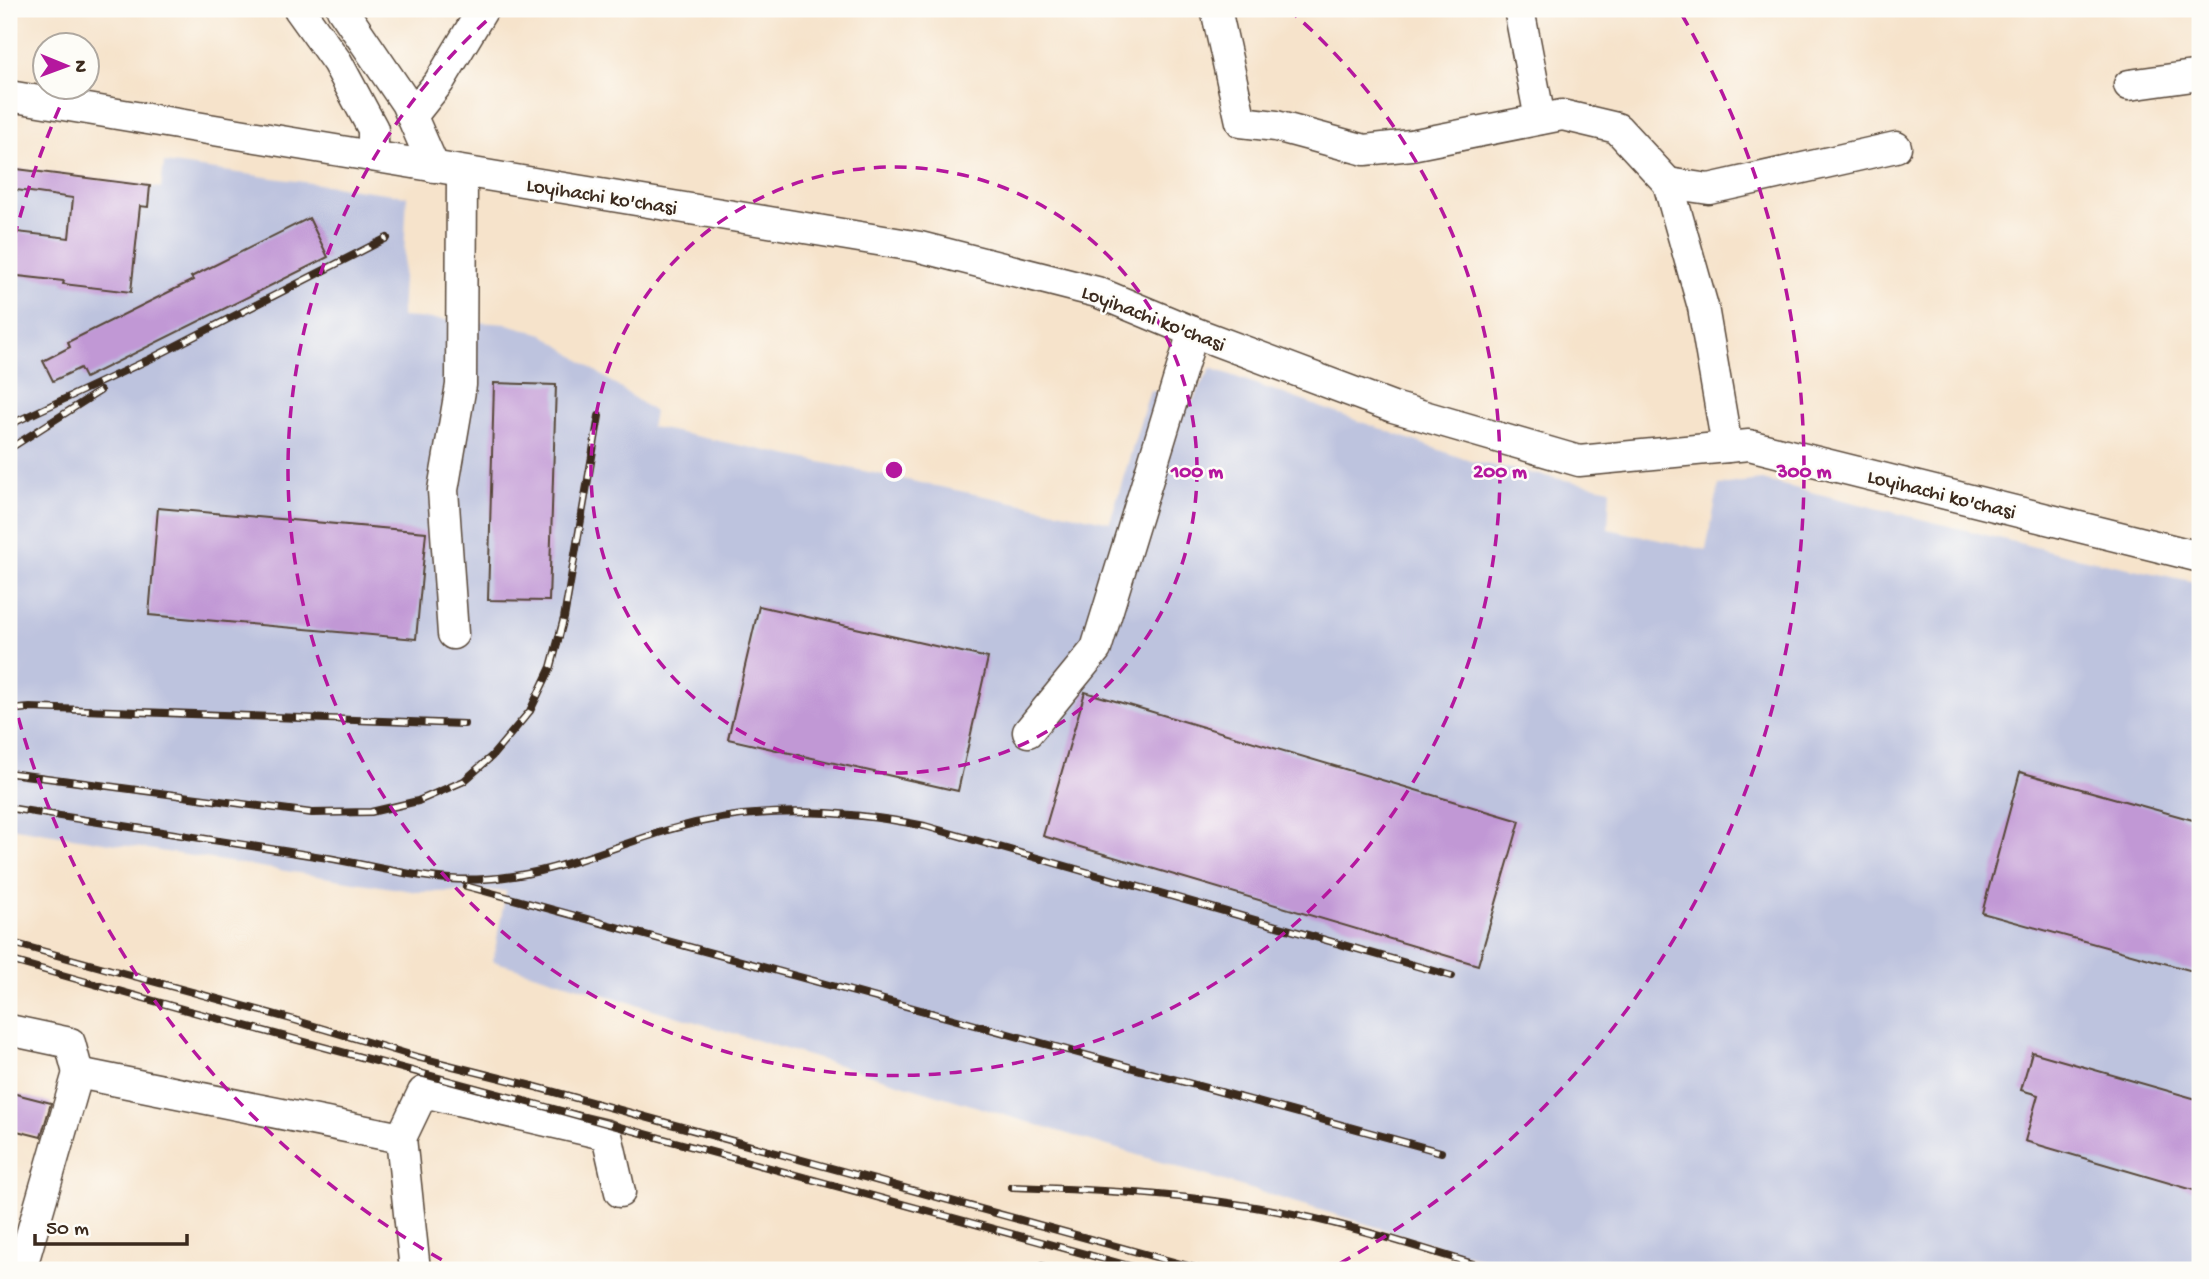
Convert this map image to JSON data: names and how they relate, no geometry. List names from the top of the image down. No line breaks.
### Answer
{"streets":{"street":["Loyihachi ko'chasi"]},"scale_bar":"50 m","north":"right","rings":["100 m","200 m","300 m"]}
